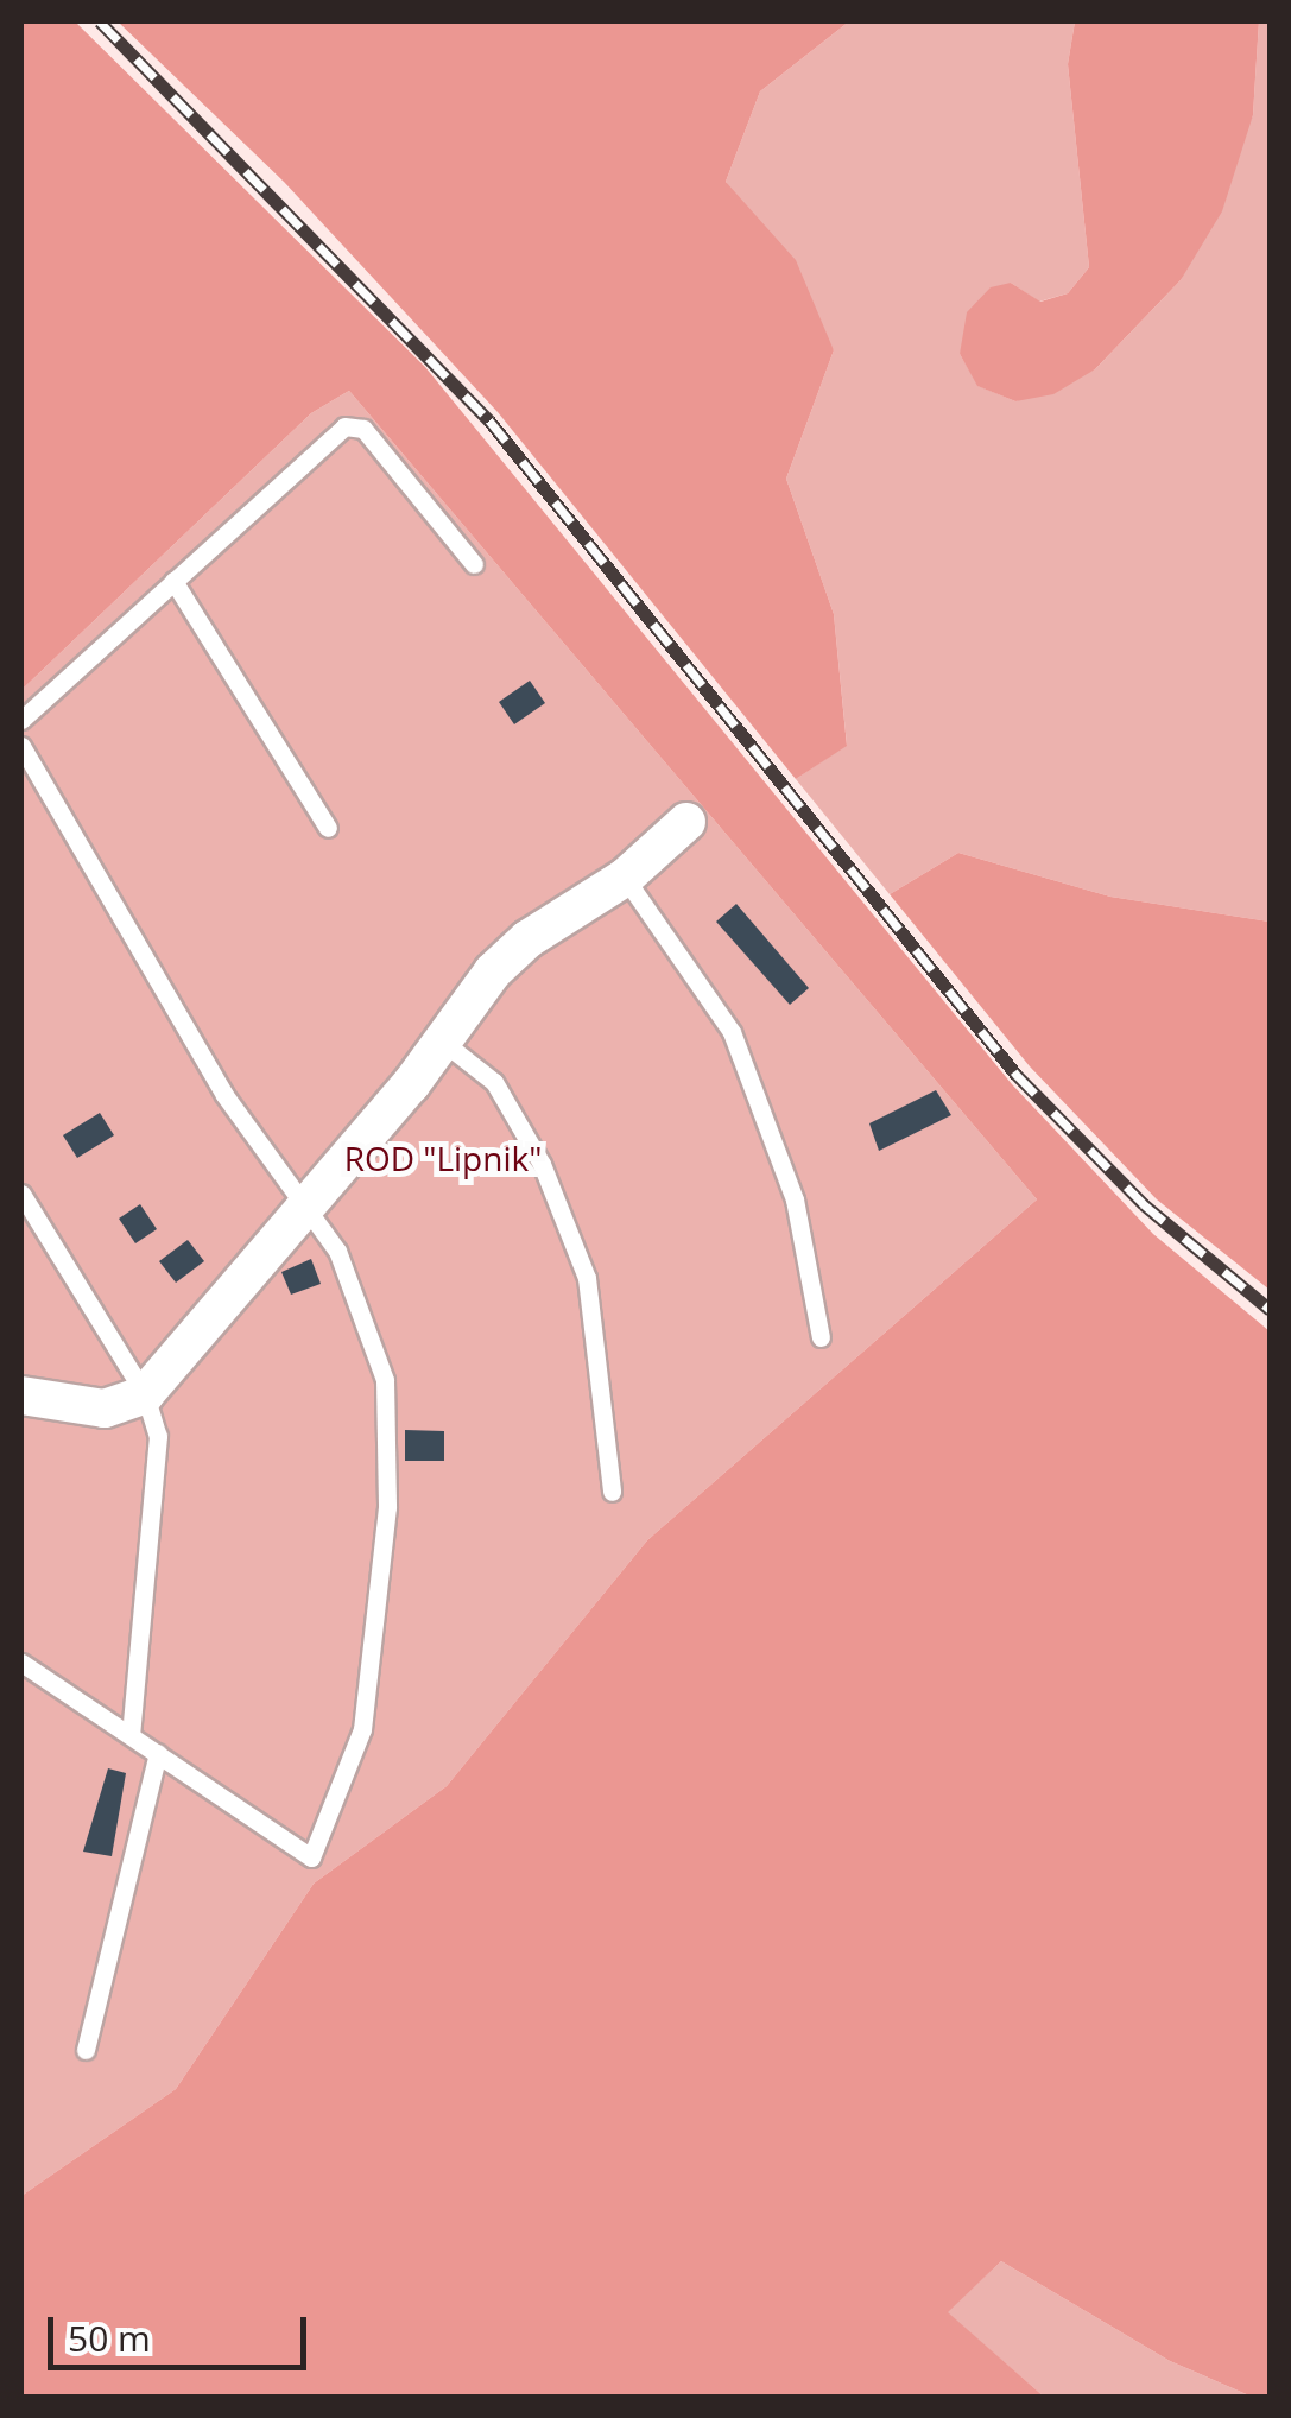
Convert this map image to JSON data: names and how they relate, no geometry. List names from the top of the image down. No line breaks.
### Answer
{"parks":["ROD \"Lipnik\""],"scale_bar":"50 m"}
